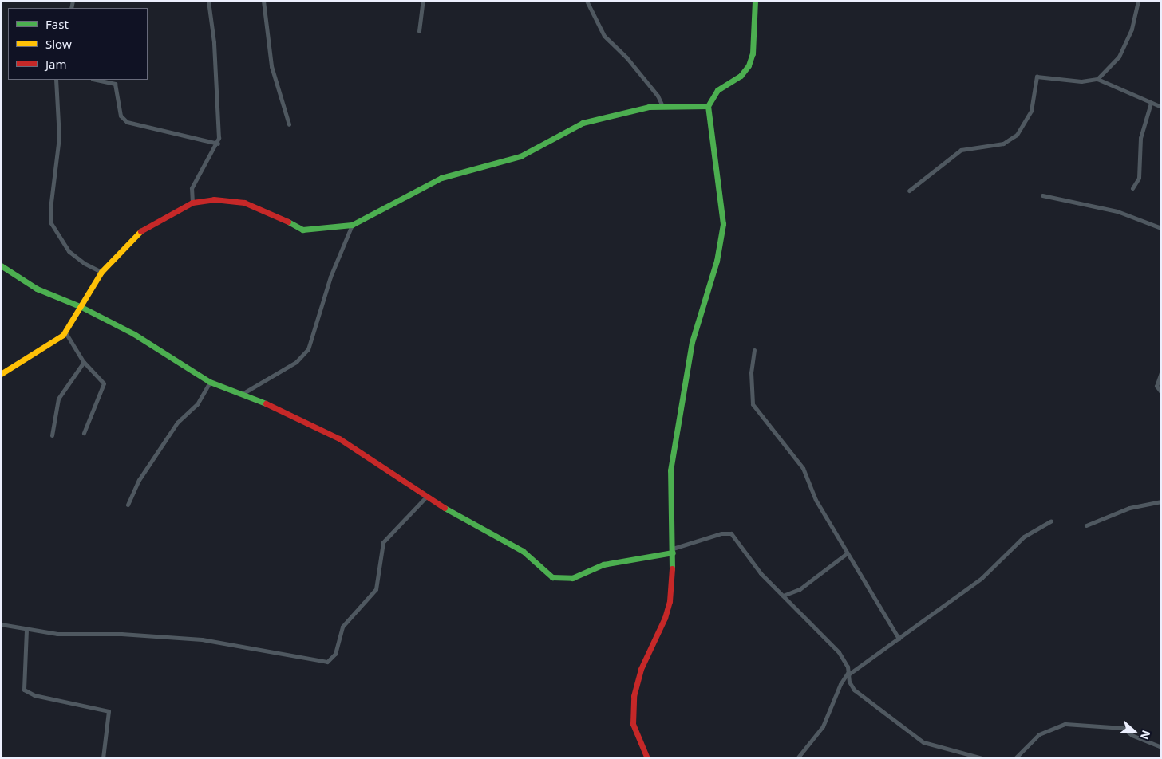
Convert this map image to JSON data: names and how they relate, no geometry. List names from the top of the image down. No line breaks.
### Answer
{"legend":["Fast","Slow","Jam"],"north":"right"}
